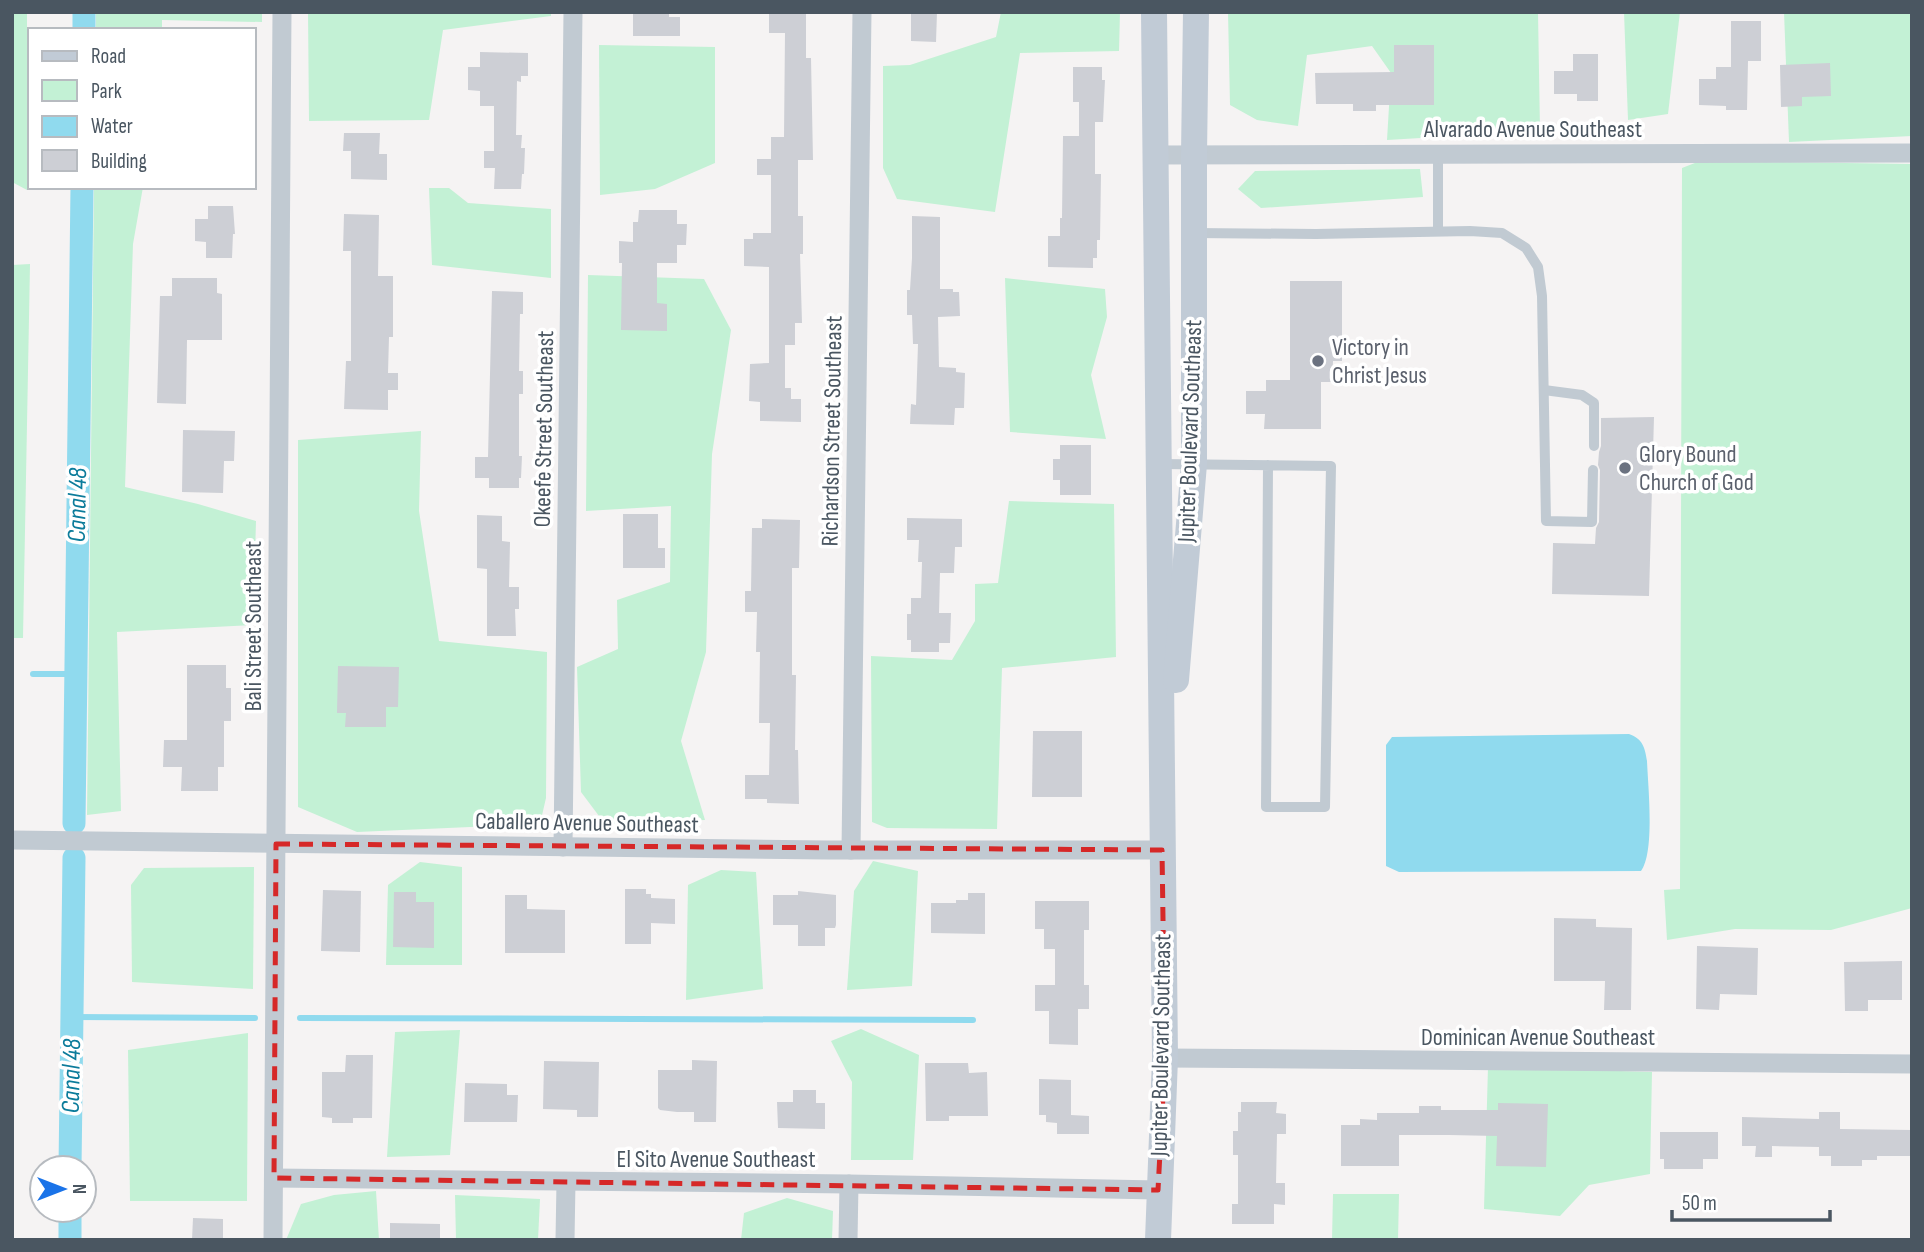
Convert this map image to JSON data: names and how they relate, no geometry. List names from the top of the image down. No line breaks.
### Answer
{"streets":{"street":["Alvarado Avenue Southeast","Okeefe Street Southeast","Richardson Street Southeast","Jupiter Boulevard Southeast","Bali Street Southeast","Caballero Avenue Southeast","Dominican Avenue Southeast","El Sito Avenue Southeast"]},"crossings":[["Alvarado Avenue Southeast","Jupiter Boulevard Southeast"],["Okeefe Street Southeast","Caballero Avenue Southeast"],["Richardson Street Southeast","Caballero Avenue Southeast"],["Jupiter Boulevard Southeast","Caballero Avenue Southeast"],["Jupiter Boulevard Southeast","Dominican Avenue Southeast"],["Jupiter Boulevard Southeast","El Sito Avenue Southeast"],["Bali Street Southeast","Caballero Avenue Southeast"],["Bali Street Southeast","El Sito Avenue Southeast"]],"water":["Canal 48"],"places":["Victory in Christ Jesus","Glory Bound Church of God"],"legend":["Road","Park","Water","Building"],"scale_bar":"50 m","north":"right"}
